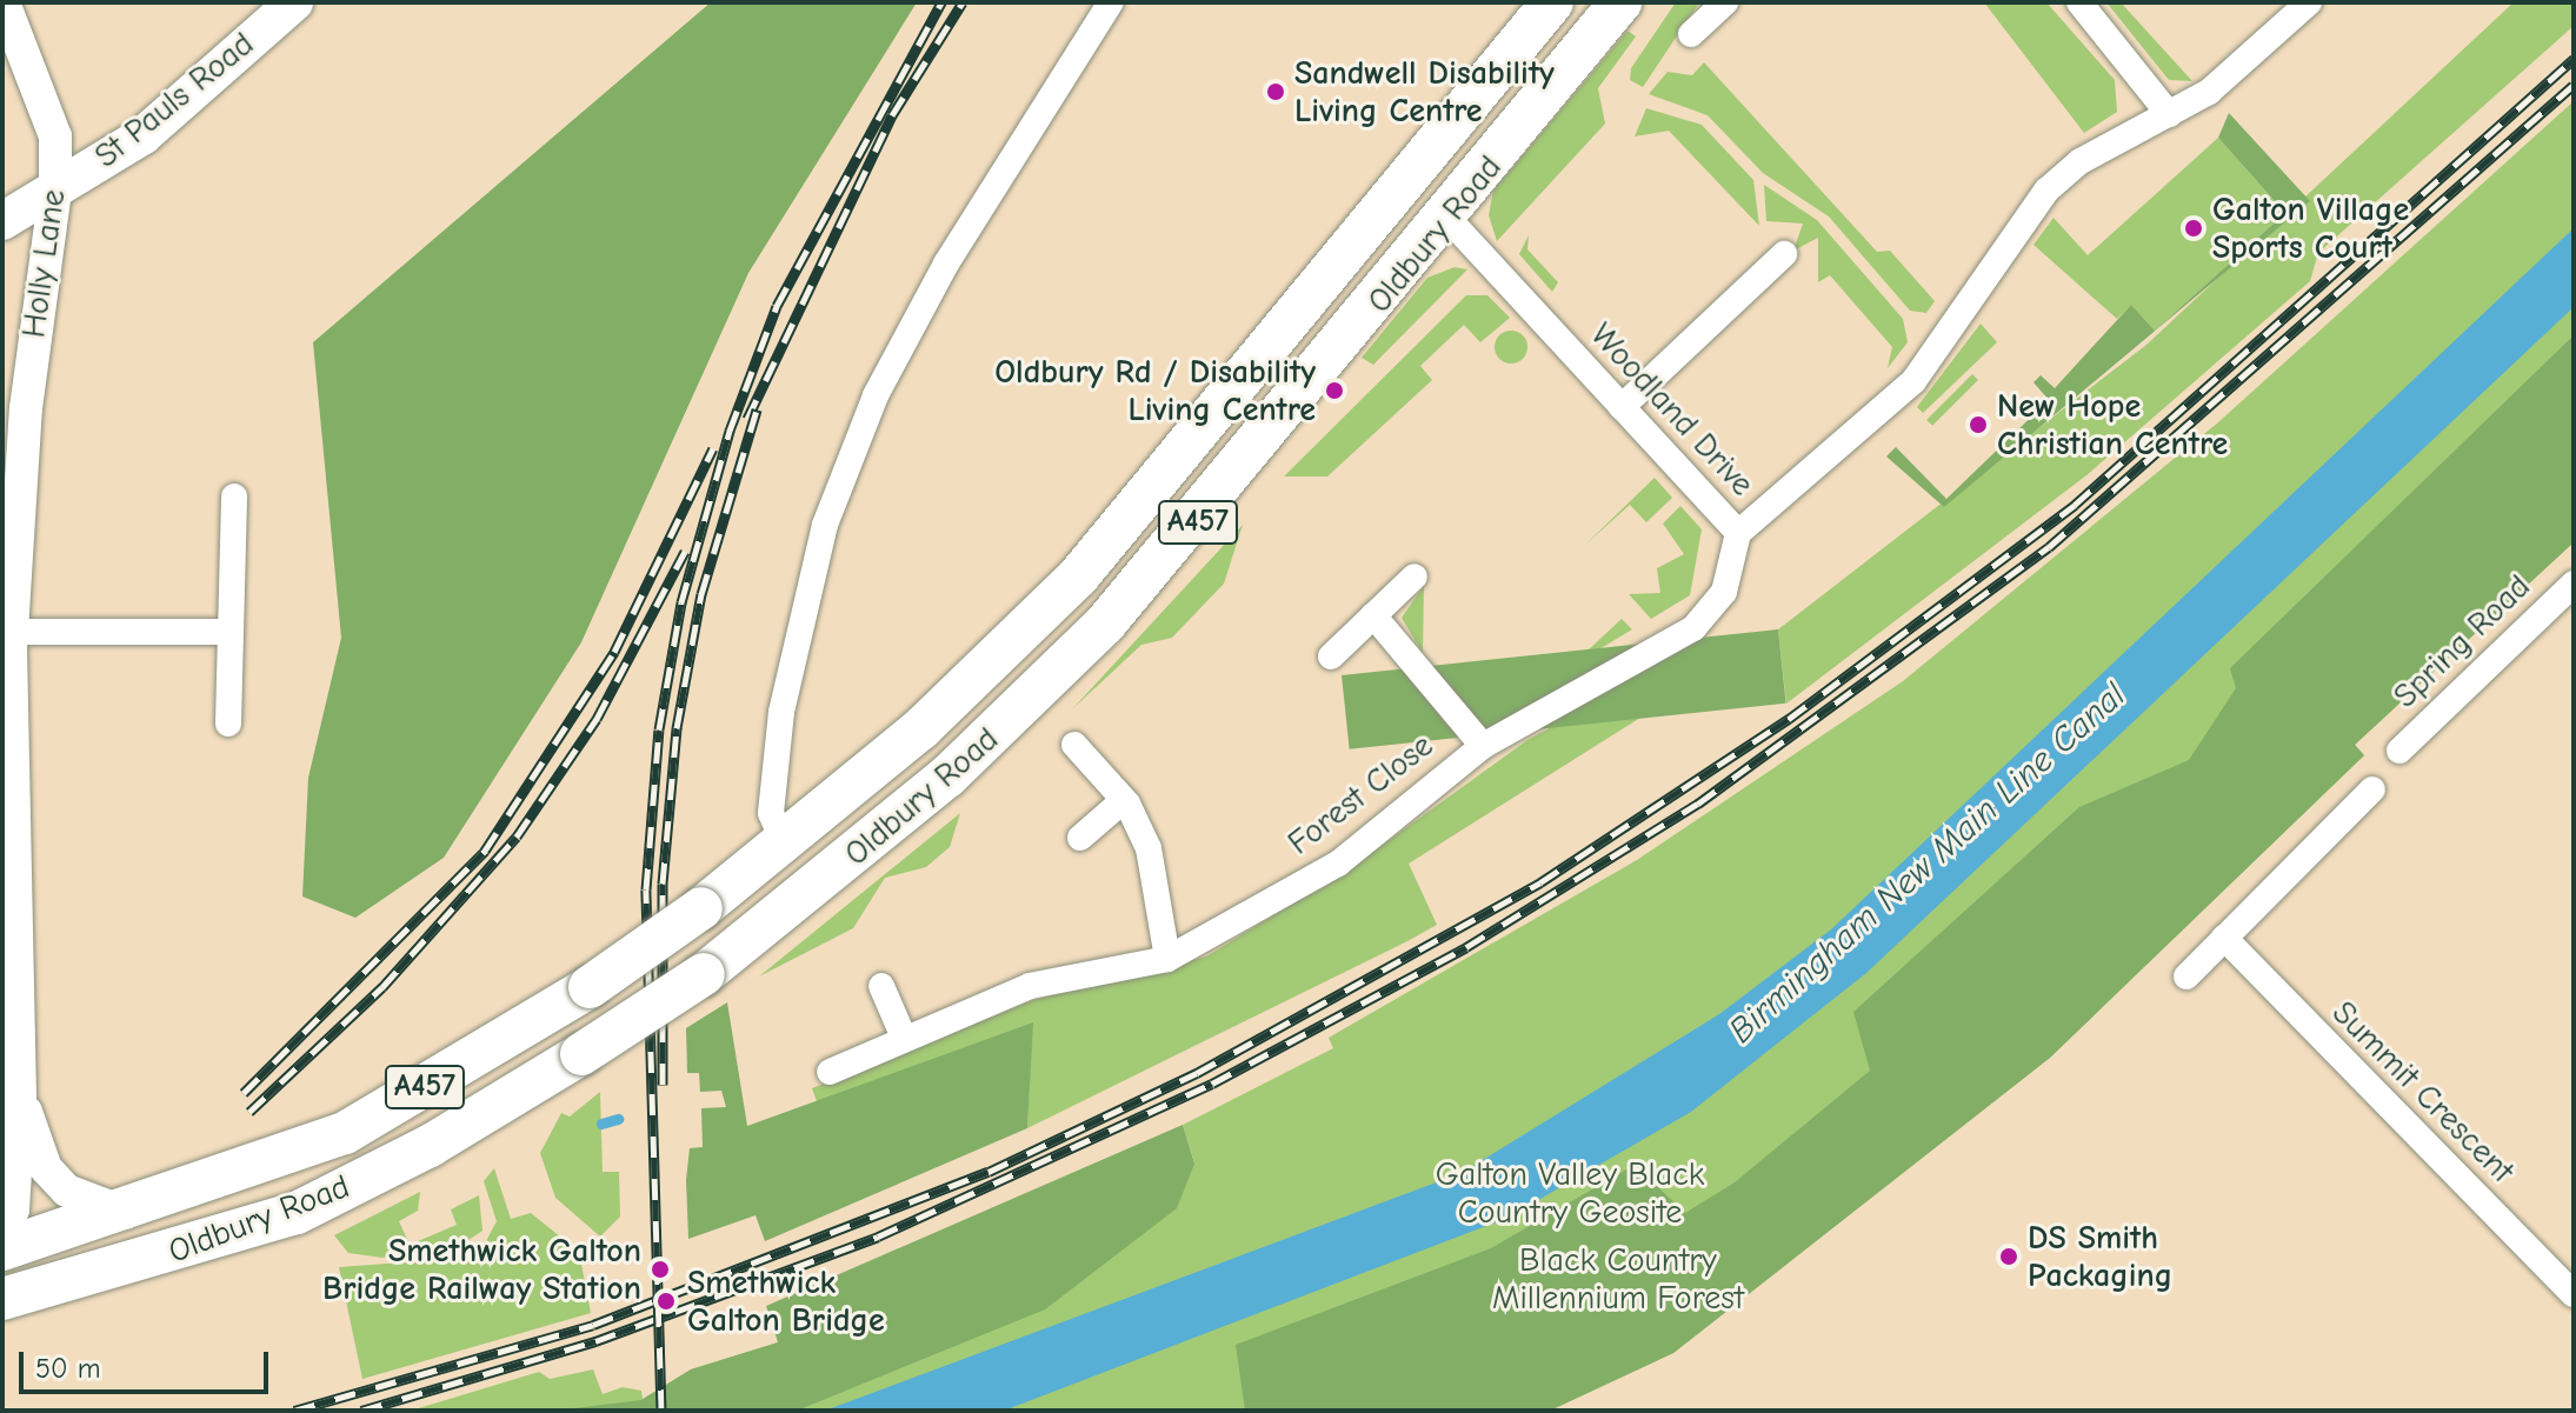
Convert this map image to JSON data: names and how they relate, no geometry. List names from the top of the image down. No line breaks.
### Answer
{"streets":{"main road":["St Pauls Road","Oldbury Road","A457"],"street":["Holly Lane","Woodland Drive","Spring Road","Forest Close","Summit Crescent"]},"crossings":[["St Pauls Road","Holly Lane"],["Oldbury Road","Holly Lane"],["Oldbury Road","Woodland Drive"],["Woodland Drive","Forest Close"]],"water":["Birmingham New Main Line Canal"],"parks":["Galton Valley Black Country Geosite","Black Country Millennium Forest"],"places":["Sandwell Disability Living Centre","Galton Village Sports Court","Oldbury Rd / Disability Living Centre","New Hope Christian Centre","DS Smith Packaging","Smethwick Galton Bridge Railway Station","Smethwick Galton Bridge"],"scale_bar":"50 m"}
